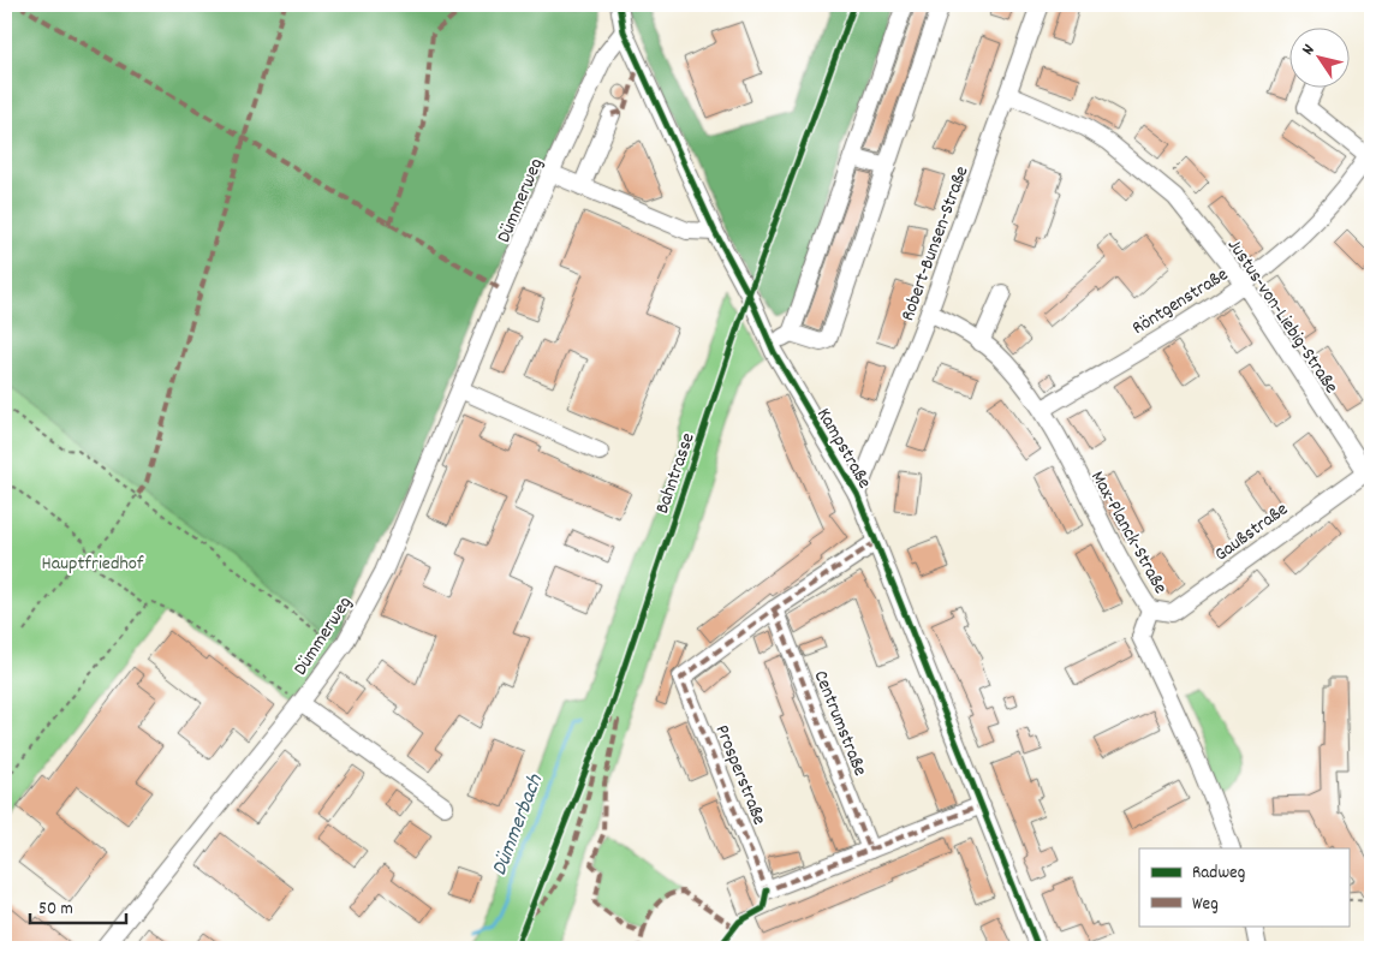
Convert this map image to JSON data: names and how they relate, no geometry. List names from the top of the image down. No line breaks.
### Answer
{"streets":{"street":["Dümmerweg","Robert-Bunsen-Straße","Röntgenstraße","Justus-von-Liebig-Straße","Kampstraße","Gaußstraße","Max-Planck-Straße","Centrumstraße","Prosperstraße"],"cycle path":["Bahntrasse"]},"crossings":[["Dümmerweg","Kampstraße"],["Robert-Bunsen-Straße","Justus-von-Liebig-Straße"],["Robert-Bunsen-Straße","Kampstraße"],["Robert-Bunsen-Straße","Max-Planck-Straße"],["Röntgenstraße","Justus-von-Liebig-Straße"],["Röntgenstraße","Max-Planck-Straße"],["Justus-von-Liebig-Straße","Gaußstraße"],["Kampstraße","Prosperstraße"],["Gaußstraße","Max-Planck-Straße"],["Centrumstraße","Prosperstraße"]],"water":["Dümmerbach"],"parks":["Hauptfriedhof"],"legend":["Radweg","Weg"],"scale_bar":"50 m","north":"top left"}
